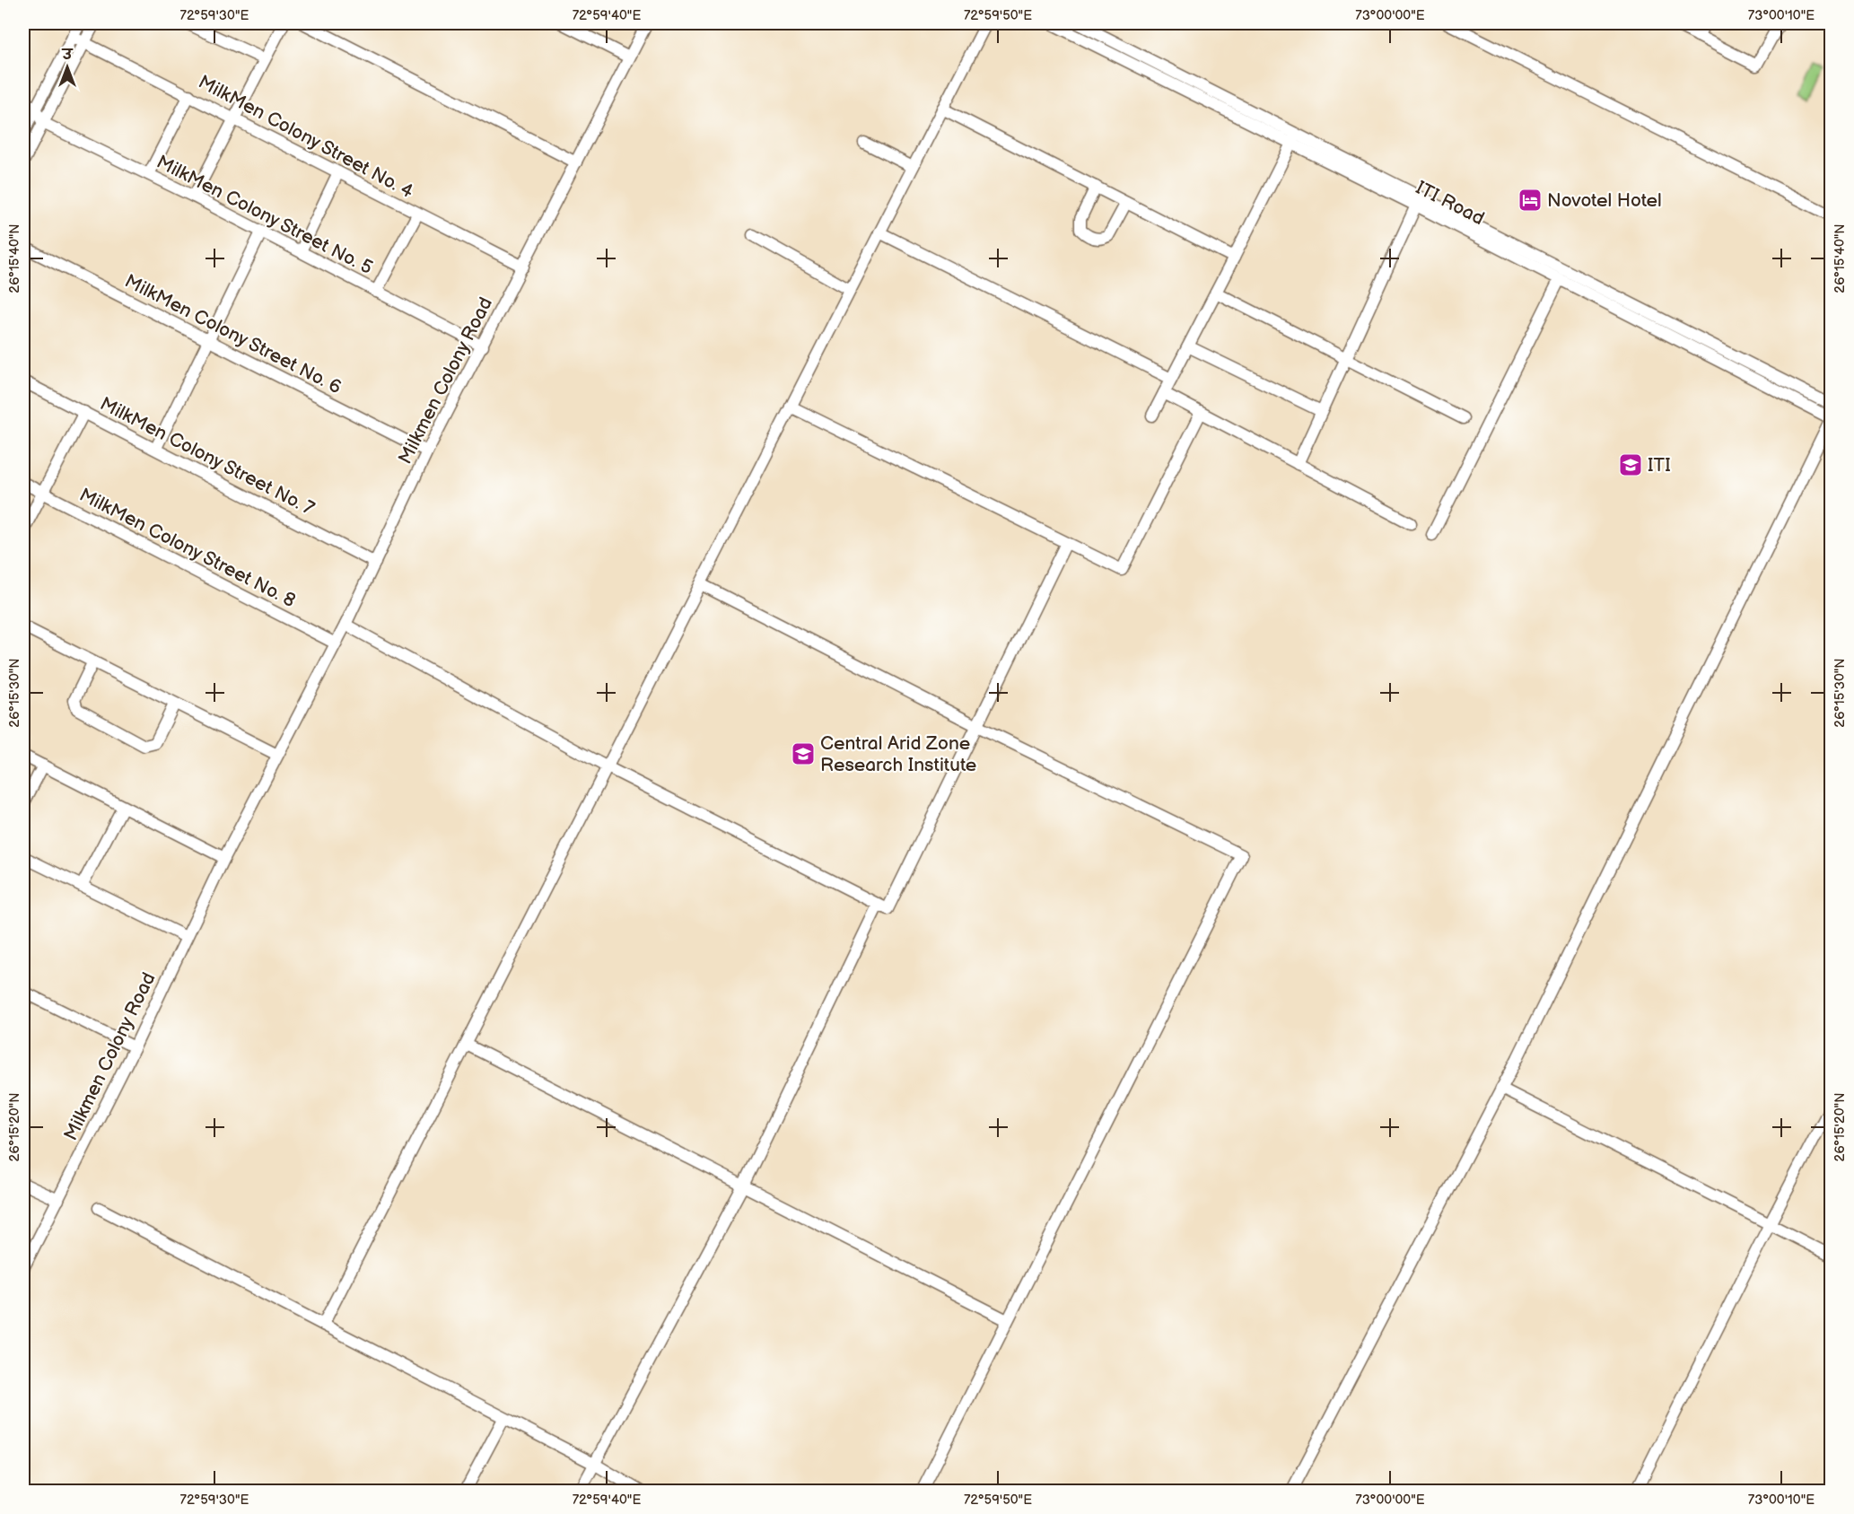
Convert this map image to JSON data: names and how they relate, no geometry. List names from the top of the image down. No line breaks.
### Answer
{"streets":{"street":["MilkMen Colony Street No. 4","ITI Road","MilkMen Colony Street No. 5","MilkMen Colony Street No. 6","Milkmen Colony Road","MilkMen Colony Street No. 7","MilkMen Colony Street No. 8"]},"crossings":[["MilkMen Colony Street No. 4","Milkmen Colony Road"],["MilkMen Colony Street No. 5","Milkmen Colony Road"],["MilkMen Colony Street No. 6","Milkmen Colony Road"],["Milkmen Colony Road","MilkMen Colony Street No. 7"],["Milkmen Colony Road","MilkMen Colony Street No. 8"]],"places":{"hotel":["Novotel Hotel"],"school or university":["ITI","Central Arid Zone Research Institute"]},"north":"top","coordinates":["72°59'30\"E","72°59'40\"E","72°59'50\"E","73°00'00\"E","73°00'10\"E","26°15'40\"N","26°15'30\"N","26°15'20\"N"]}
